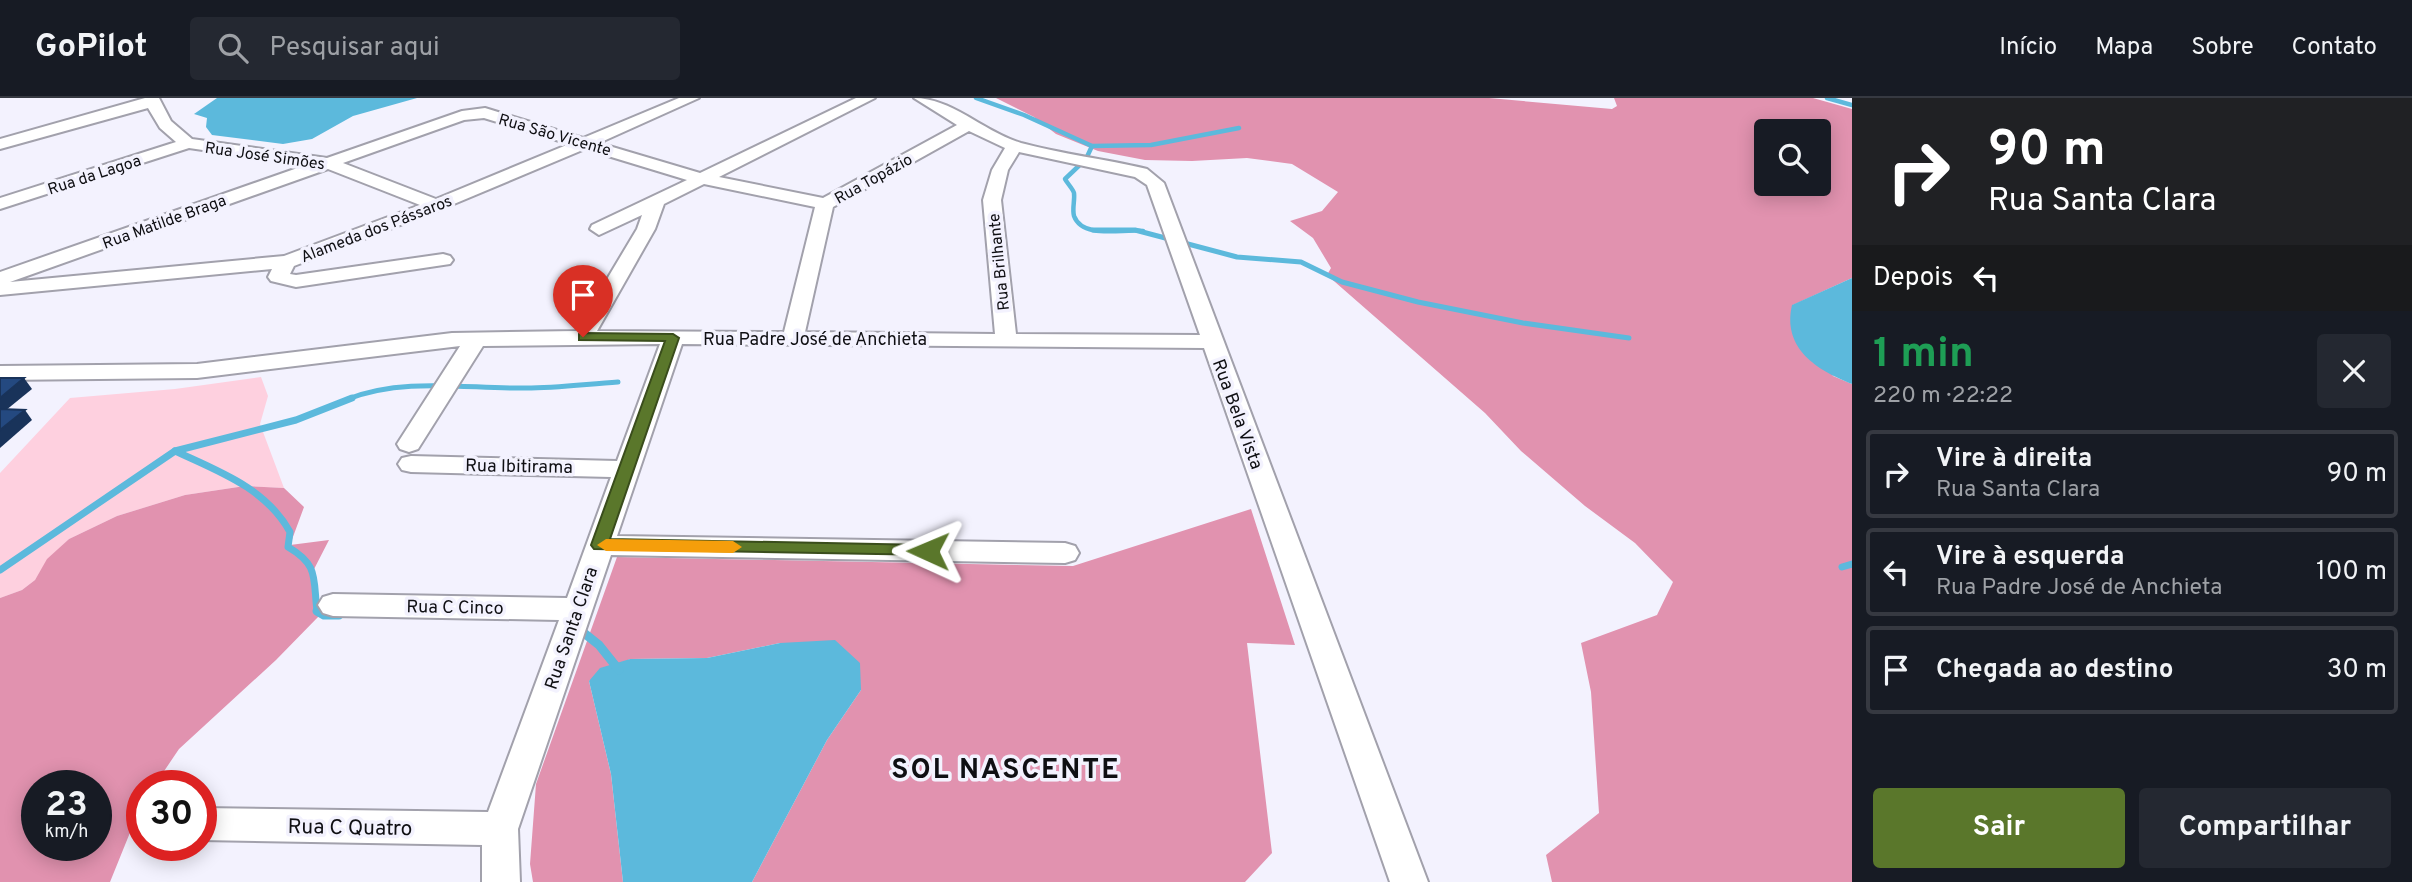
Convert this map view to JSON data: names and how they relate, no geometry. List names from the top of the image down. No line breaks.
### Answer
{"streets":{"street":["Rua São Vicente","Rua José Simões","Rua da Lagoa","Rua Topázio","Rua Matilde Braga","Alameda dos Pássaros","Rua Brilhante","Rua Padre José de Anchieta","Rua Bela Vista","Rua Ibitirama","Rua C Cinco","Rua Santa Clara","Rua C Quatro"]},"crossings":[["Rua São Vicente","Rua José Simões"],["Rua São Vicente","Rua Topázio"],["Rua São Vicente","Rua Matilde Braga"],["Rua São Vicente","Alameda dos Pássaros"],["Rua José Simões","Rua da Lagoa"],["Rua José Simões","Rua Matilde Braga"],["Rua José Simões","Alameda dos Pássaros"],["Rua Topázio","Rua Padre José de Anchieta"],["Rua Topázio","Rua Bela Vista"],["Rua Brilhante","Rua Padre José de Anchieta"],["Rua Brilhante","Rua Bela Vista"],["Rua Padre José de Anchieta","Rua Bela Vista"],["Rua Padre José de Anchieta","Rua Ibitirama"],["Rua Padre José de Anchieta","Rua Santa Clara"],["Rua Ibitirama","Rua Santa Clara"],["Rua C Cinco","Rua Santa Clara"],["Rua Santa Clara","Rua C Quatro"]],"districts":["SOL NASCENTE"],"page":{"header":"GoPilot","search":"Pesquisar aqui","nav":["Início","Mapa","Sobre","Contato"],"turn":["90 m","Rua Santa Clara"],"then":"Depois","heading":["1 min","220 m · 22:22"],"list":[{"name":"Vire à direita","note":"Rua Santa Clara","value":"90 m"},{"name":"Vire à esquerda","note":"Rua Padre José de Anchieta","value":"100 m"},{"name":"Chegada ao destino","value":"30 m"}],"speed":"23 km/h","limit":"30","buttons":["Sair","Compartilhar"]}}
